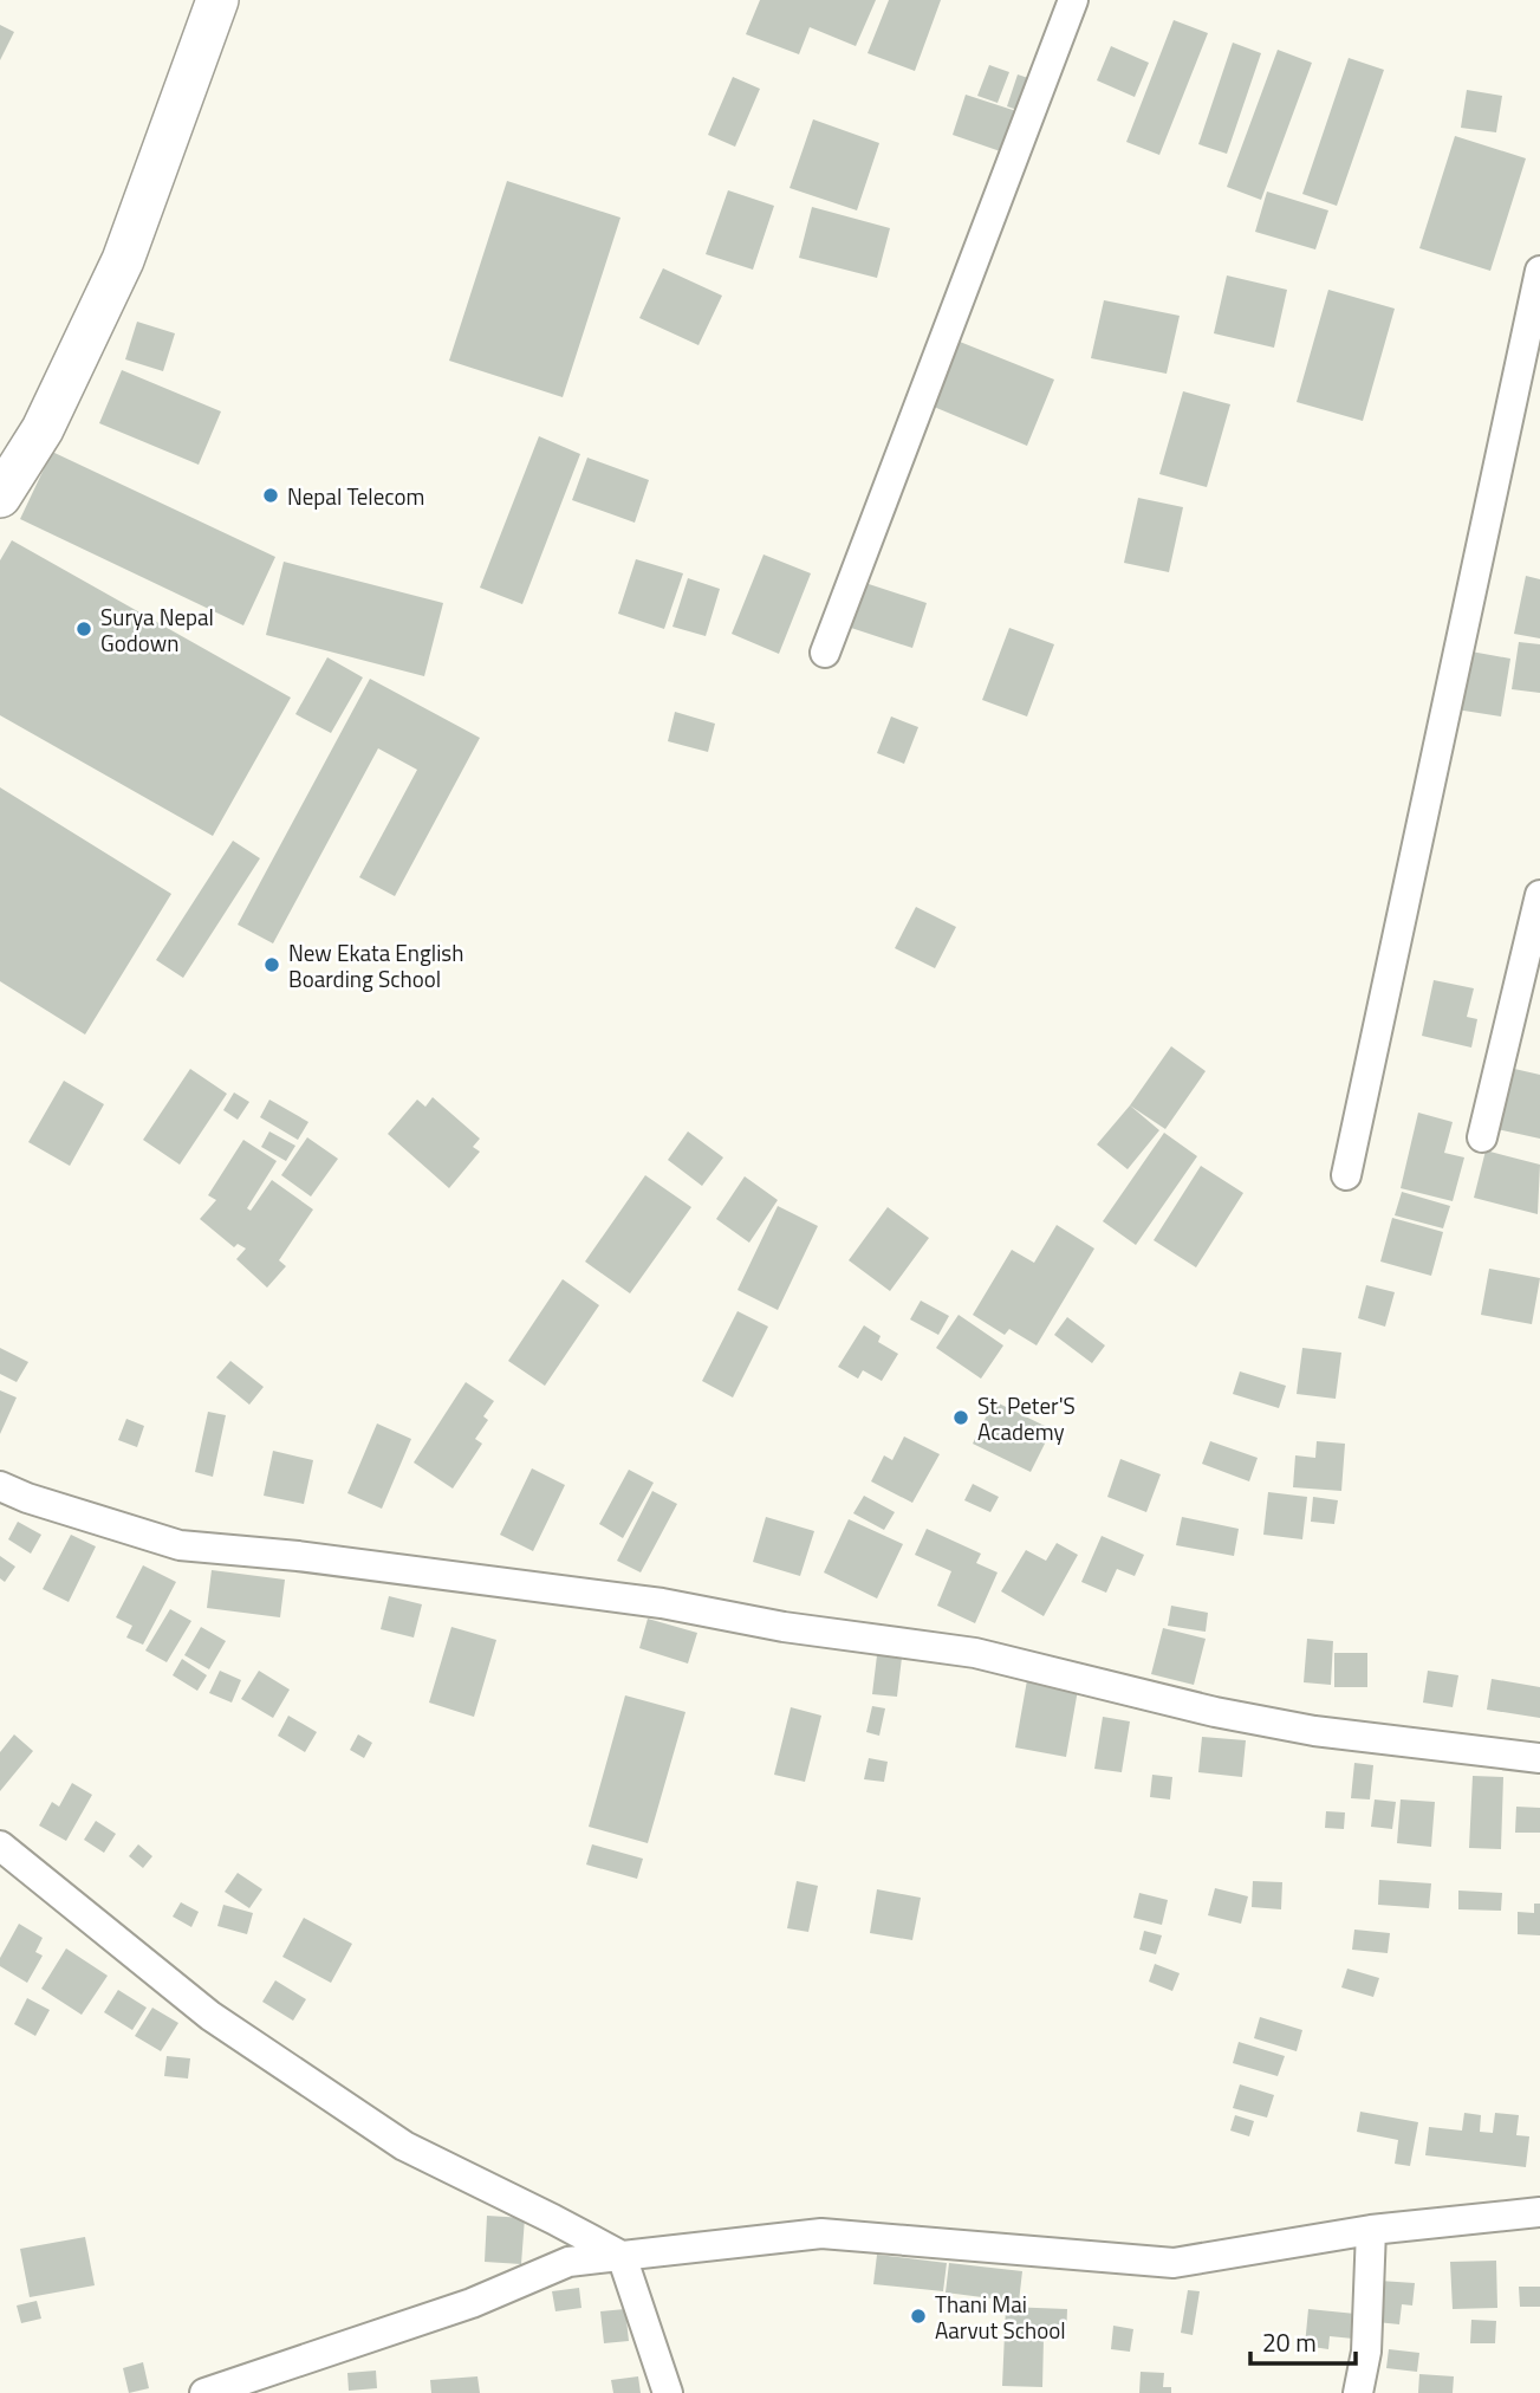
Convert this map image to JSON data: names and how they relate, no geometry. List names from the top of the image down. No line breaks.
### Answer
{"places":["Nepal Telecom","Surya Nepal Godown","New Ekata English Boarding School","St. Peter'S Academy","Thani Mai Aarvut School"],"scale_bar":"20 m"}
